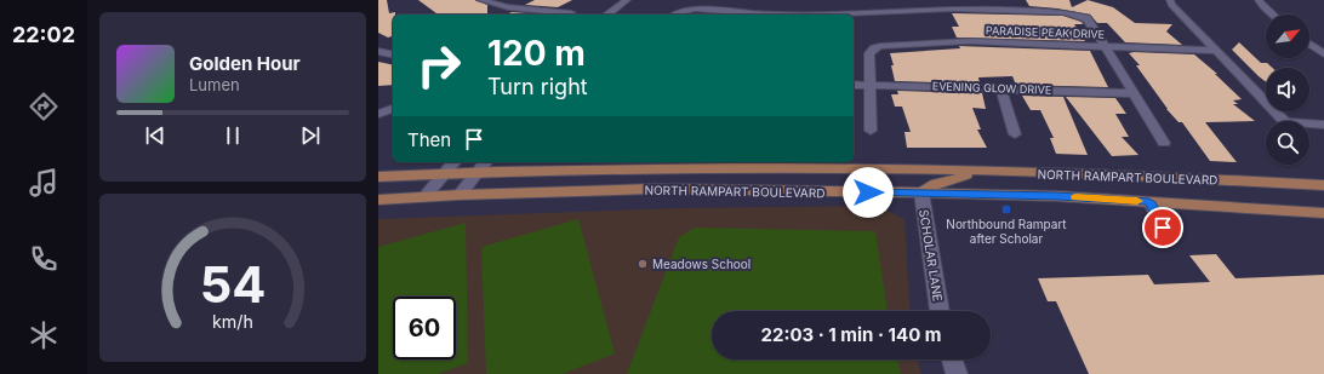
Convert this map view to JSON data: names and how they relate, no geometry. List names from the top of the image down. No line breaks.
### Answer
{"streets":{"main road":["NORTH RAMPART BOULEVARD"],"street":["PARADISE PEAK DRIVE","EVENING GLOW DRIVE","SCHOLAR LANE"]},"crossings":[["PARADISE PEAK DRIVE","EVENING GLOW DRIVE"],["NORTH RAMPART BOULEVARD","SCHOLAR LANE"]],"places":{"transit":["Northbound Rampart after Scholar"],"other":["Meadows School"]},"north":"top right","page":{"tabs":"22:02","turn":["120 m","Turn right"],"song":["Golden Hour","Lumen"],"then":"Then","limit":"60","trip":"22:03 · 1 min · 140 m","gauge":["54","km/h"]}}
